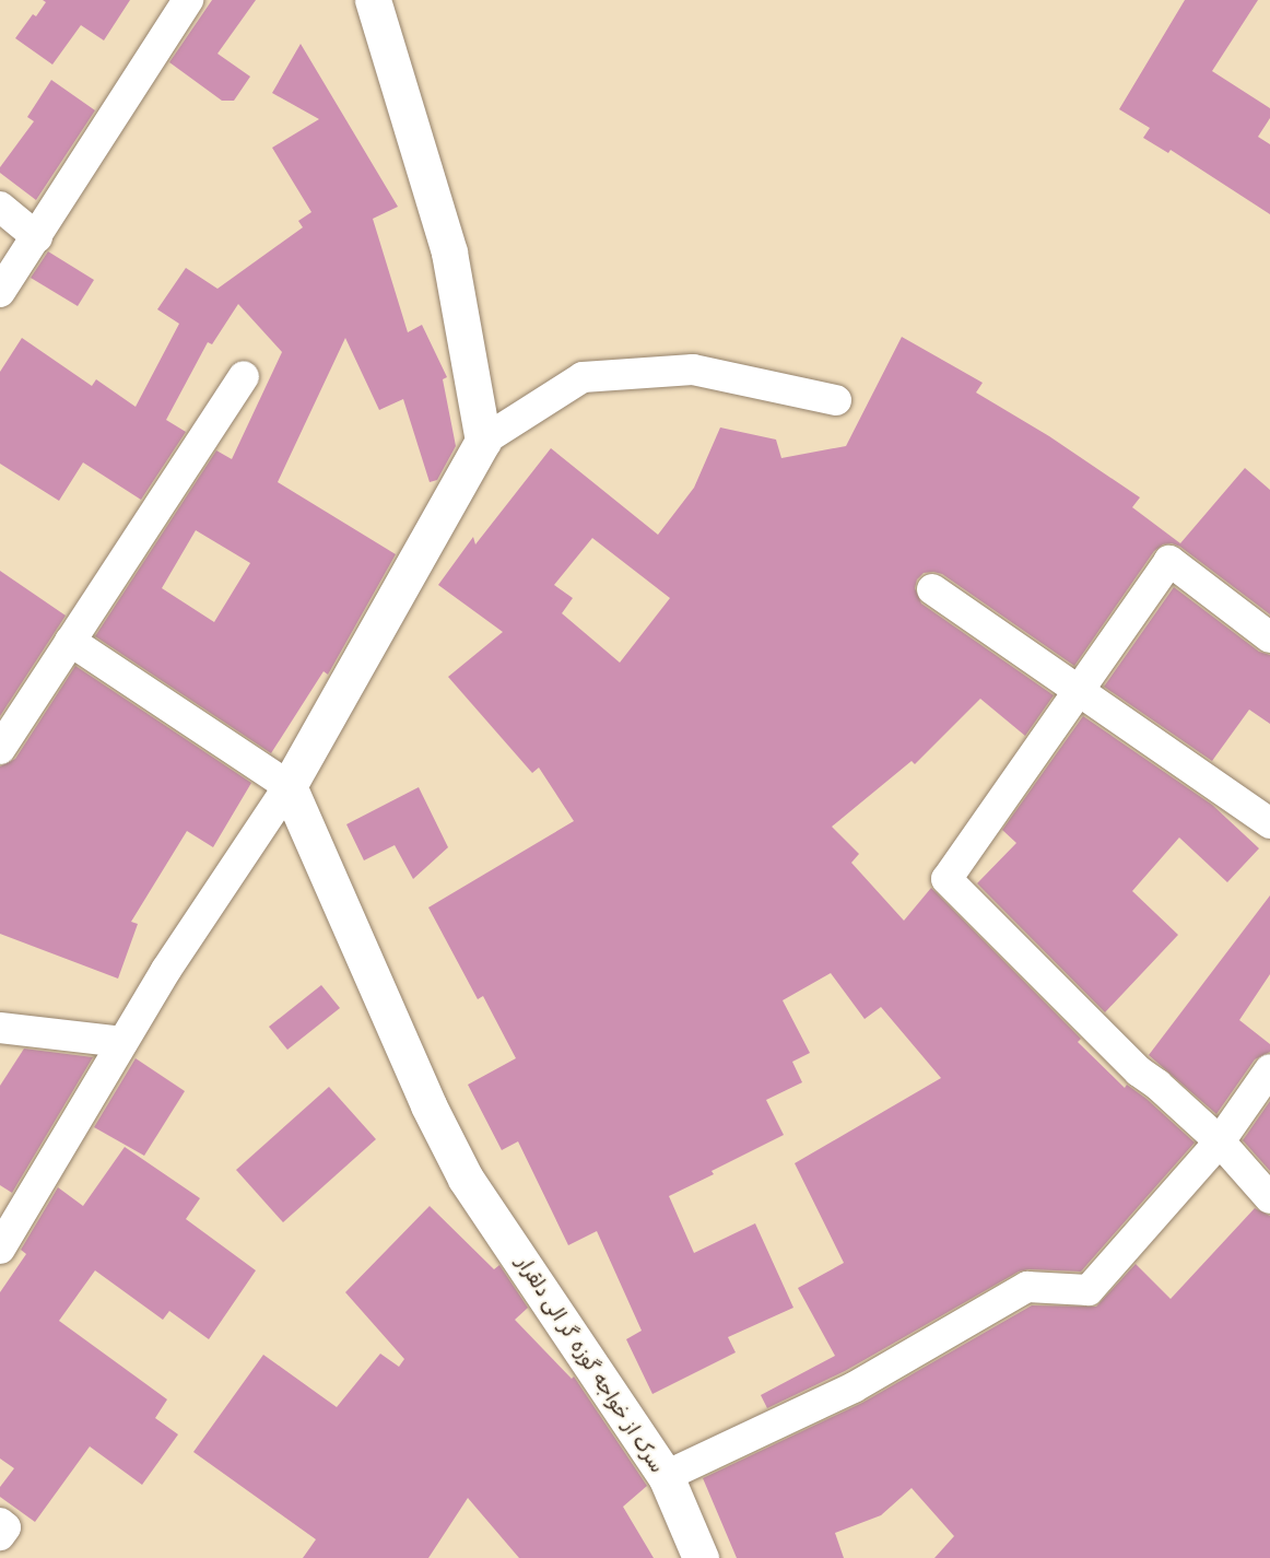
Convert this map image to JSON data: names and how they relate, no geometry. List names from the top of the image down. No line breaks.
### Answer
{"streets":{"street":["سرک از خواجه گوزه گر الی دلقرار"]}}
